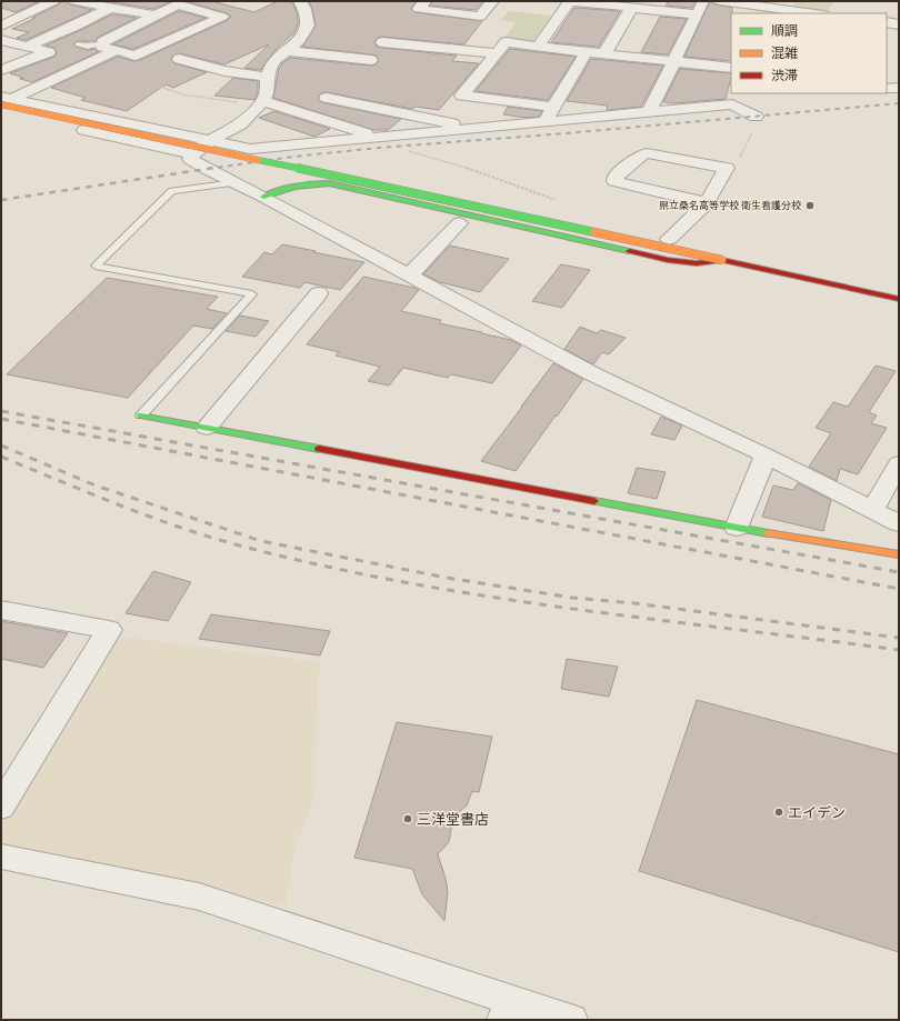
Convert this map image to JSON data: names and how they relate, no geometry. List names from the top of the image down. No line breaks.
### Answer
{"places":["県立桑名高等学校 衛生看護分校","エイデン","三洋堂書店"],"legend":["順調","混雑","渋滞"]}
